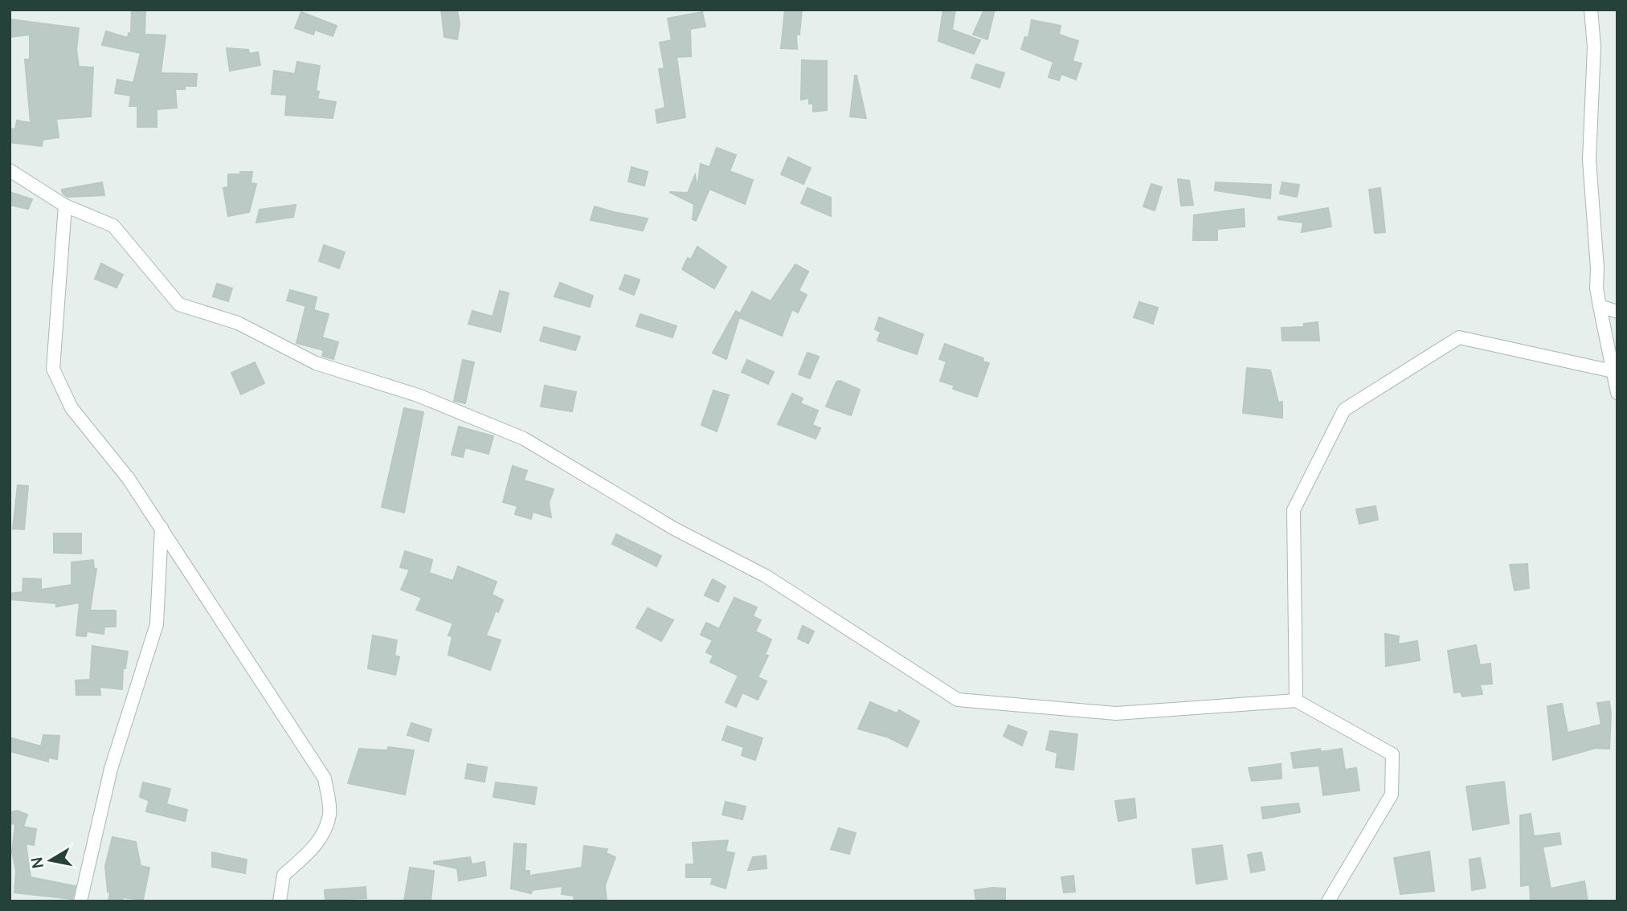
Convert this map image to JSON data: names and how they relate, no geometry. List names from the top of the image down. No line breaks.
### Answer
{"north":"left"}
